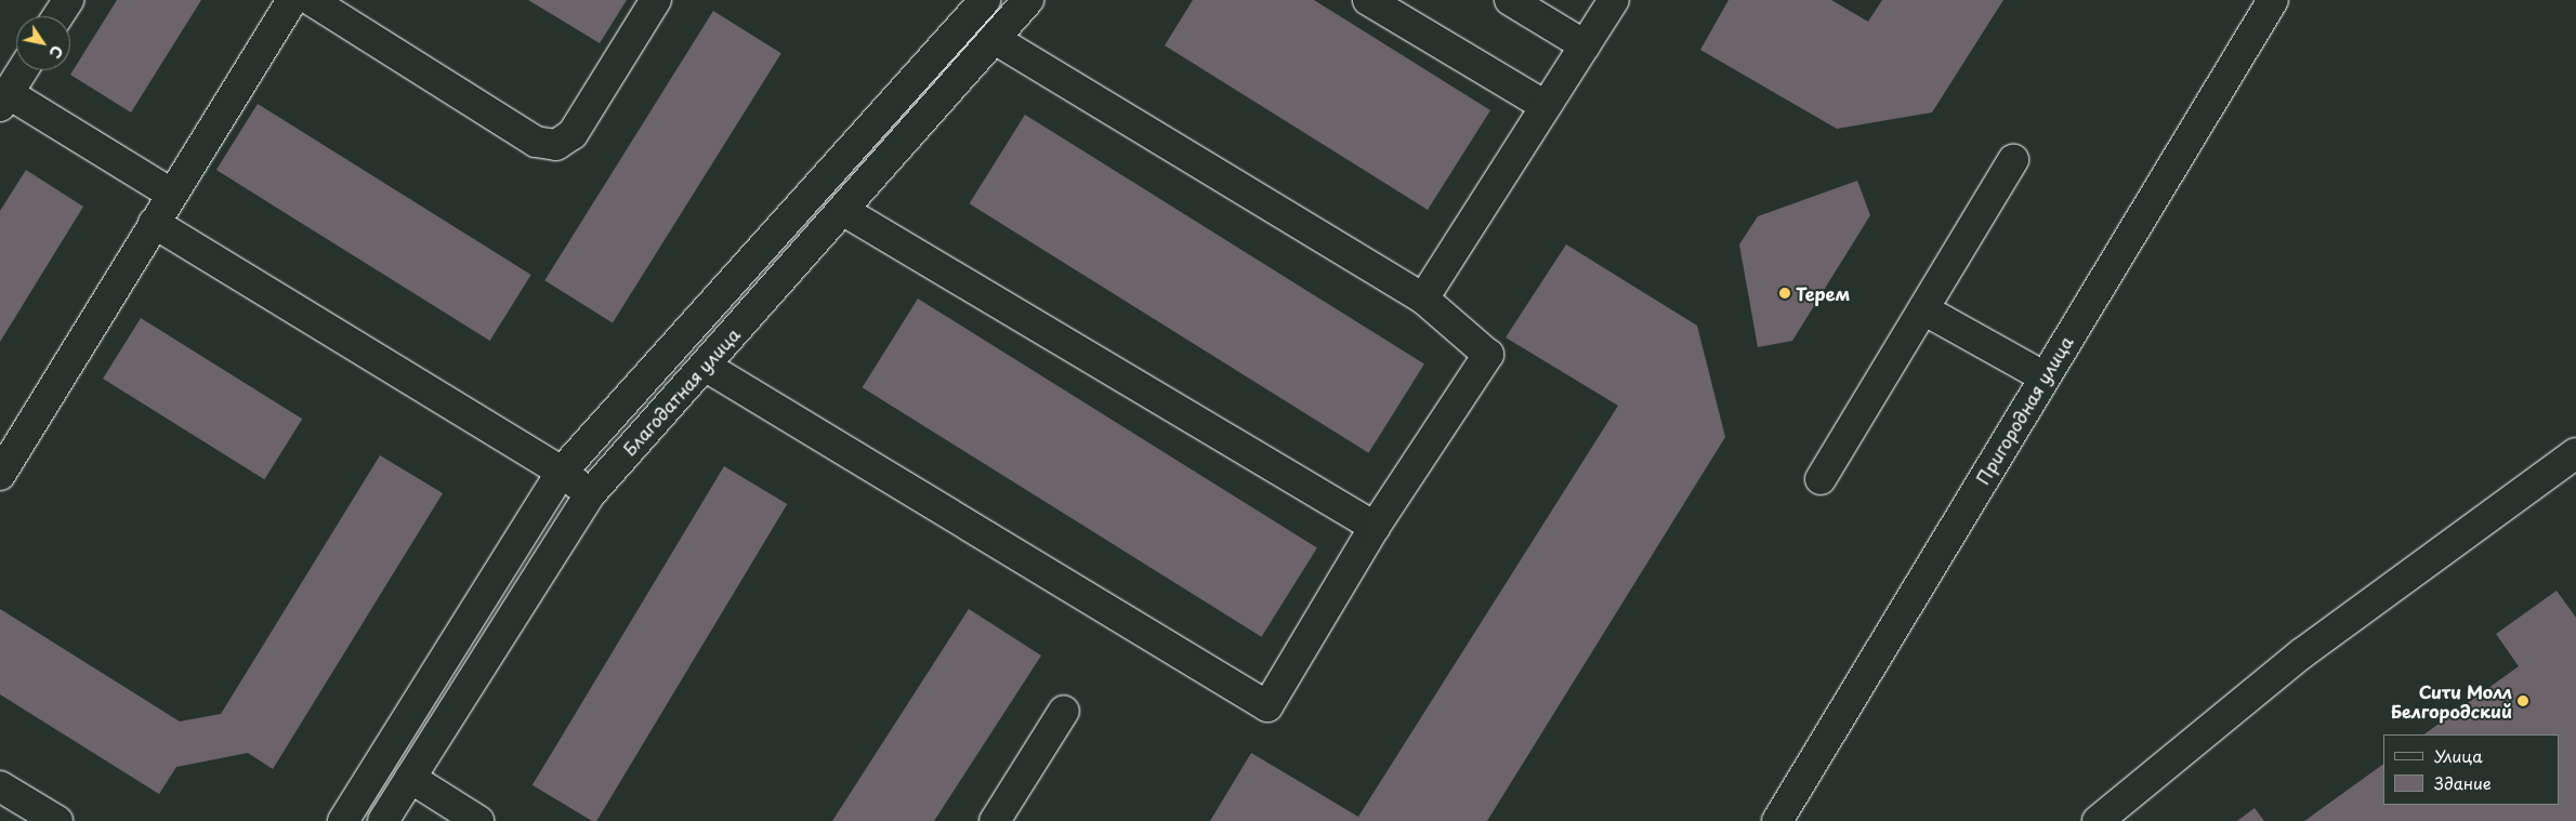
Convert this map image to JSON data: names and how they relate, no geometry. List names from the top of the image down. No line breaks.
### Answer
{"streets":{"street":["Благодатная улица","Пригородная улица"]},"places":["Терем","Сити Молл Белгородский"],"legend":["Улица","Здание"],"north":"bottom right"}
